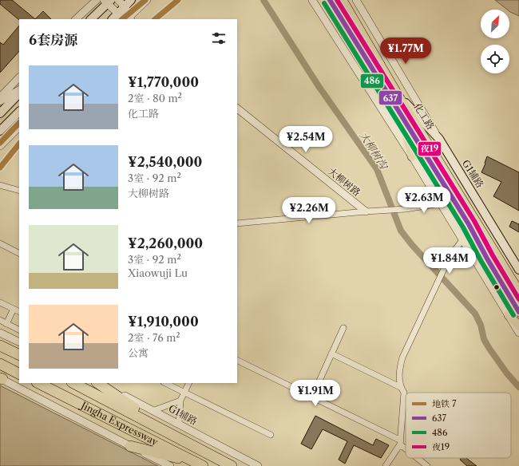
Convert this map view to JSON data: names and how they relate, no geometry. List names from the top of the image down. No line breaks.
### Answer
{"streets":{"highway":["Jingha Expressway"],"main road":["化工路","G1辅路"],"street":["大柳树路"]},"crossings":[["化工路","G1辅路"]],"water":["大柳树沟"],"lines":["metro line 7","transit line 637","transit line 夜19","transit line 486"],"legend":["地铁 7","637","486","夜19"],"north":"top right","page":{"heading":"6套房源","price":["¥1.77M","¥2.54M","¥2.63M","¥2.26M","¥1.84M","¥1.91M"],"list":[{"name":"¥1,770,000","note":"2室 · 80 m² · 化工路"},{"name":"¥2,540,000","note":"3室 · 92 m² · 大柳树路"},{"name":"¥2,260,000","note":"3室 · 92 m² · Xiaowuji Lu"},{"name":"¥1,910,000","note":"2室 · 76 m² · 公寓"}]}}
